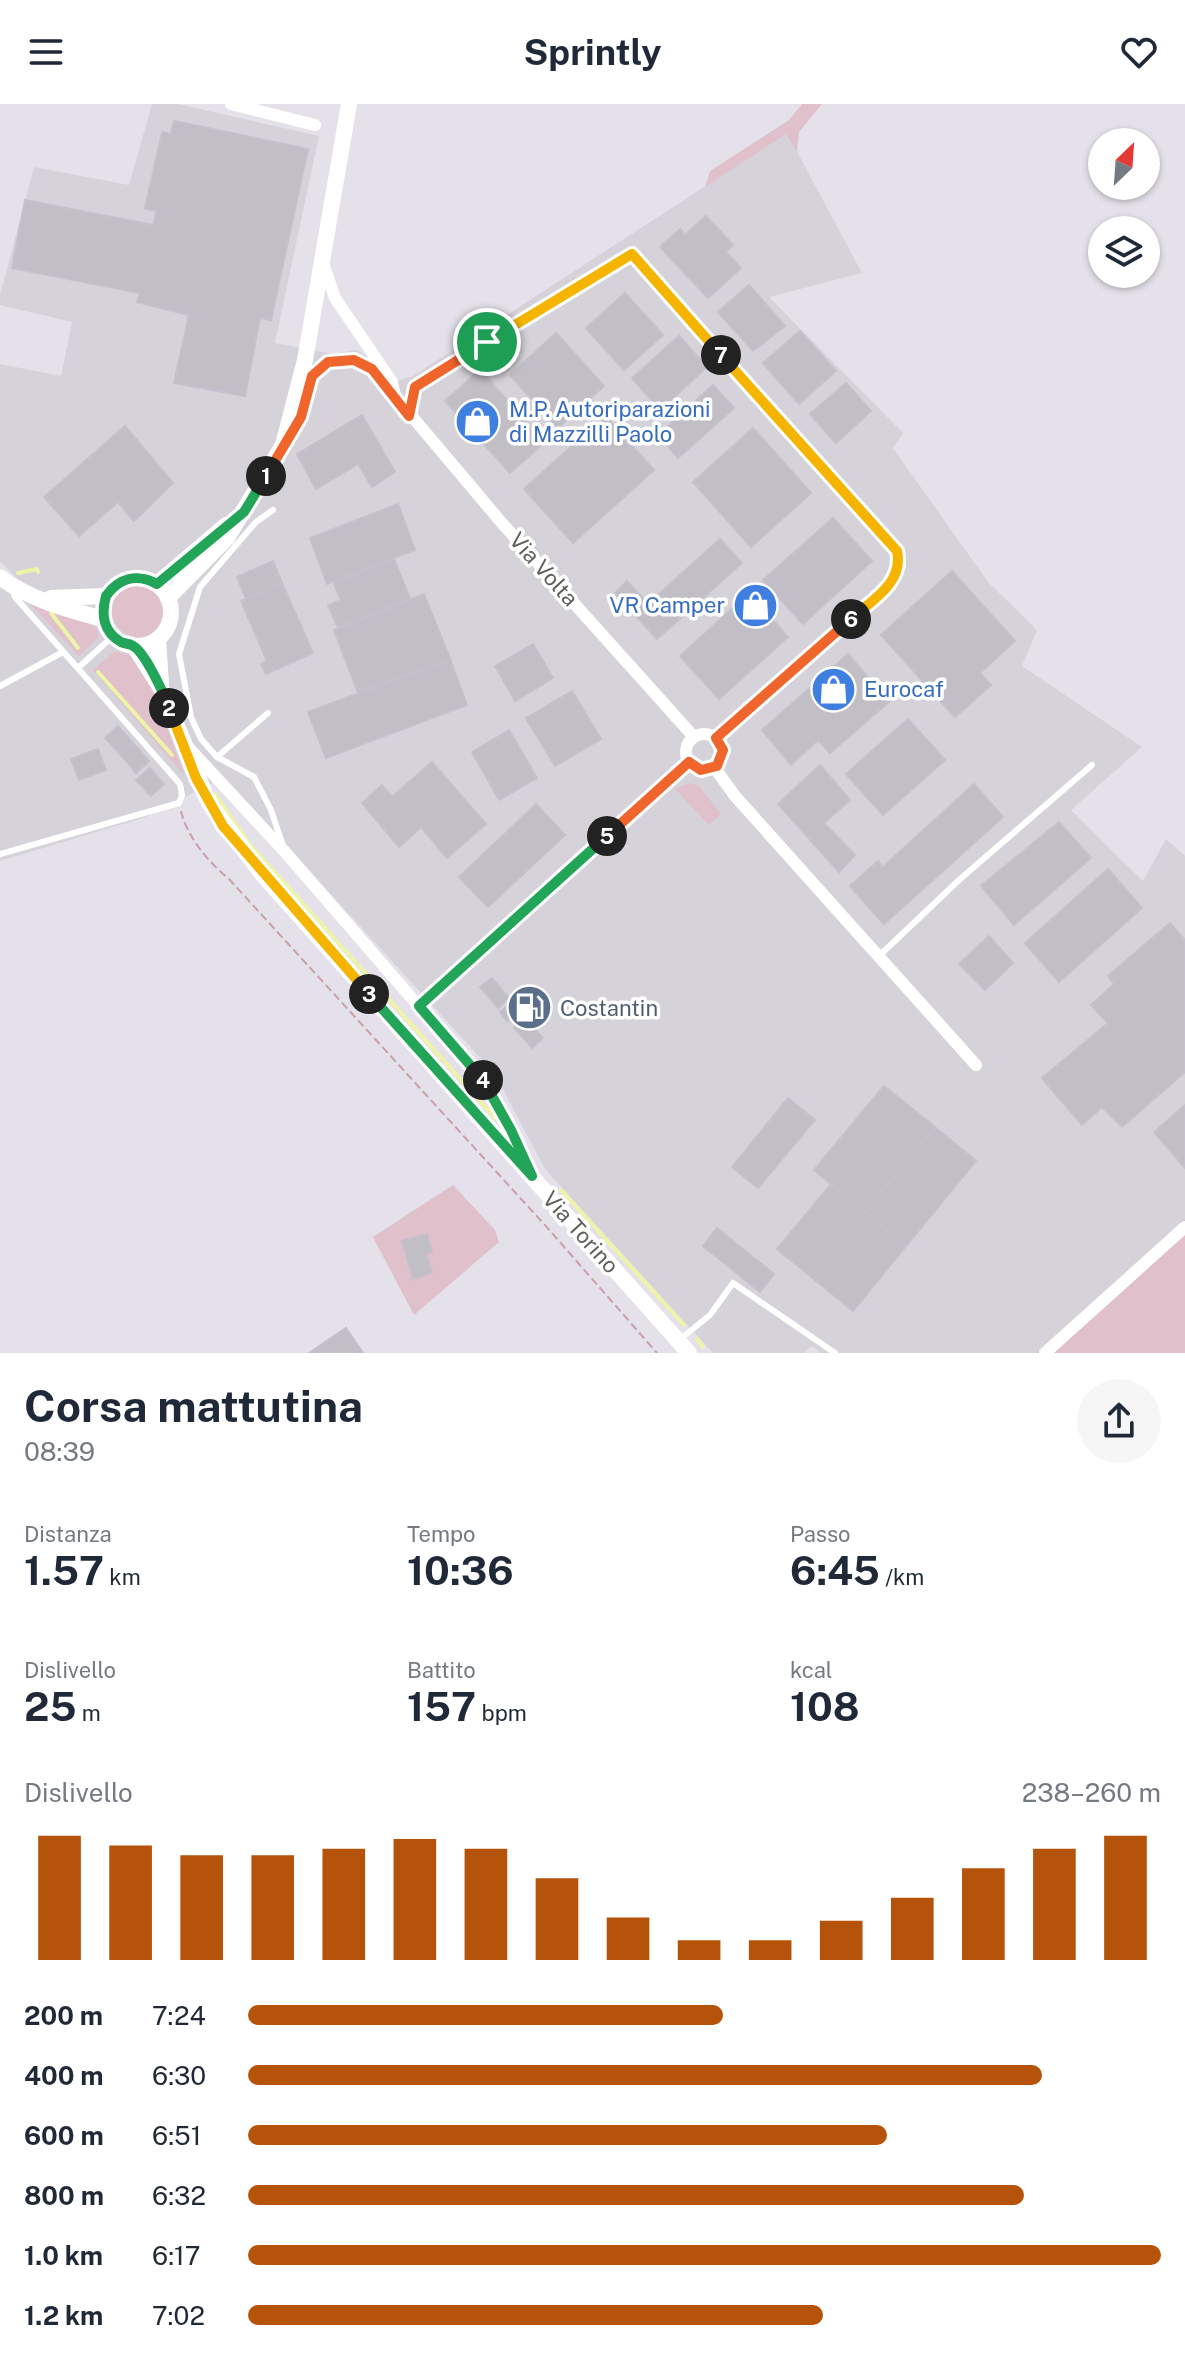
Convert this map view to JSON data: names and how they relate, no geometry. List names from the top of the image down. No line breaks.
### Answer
{"streets":{"street":["Via Volta","Via Torino"]},"places":{"shop":["M.P. Autoriparazioni di Mazzilli Paolo","VR Camper","Eurocaf"],"fuel station":["Costantin"]},"north":"top right","page":{"header":"Sprintly","pins":["7","1","6","2","5","3","4"],"heading":["Corsa mattutina","08:39"],"stats":[["Distanza","1.57 km"],["Tempo","10:36"],["Passo","6:45 /km"],["Dislivello","25 m"],["Battito","157 bpm"],["kcal","108"]],"chart":["Dislivello","238–260 m"],"list":[{"name":"200 m","note":"7:24"},{"name":"400 m","note":"6:30"},{"name":"600 m","note":"6:51"},{"name":"800 m","note":"6:32"},{"name":"1.0 km","note":"6:17"},{"name":"1.2 km","note":"7:02"}]}}
